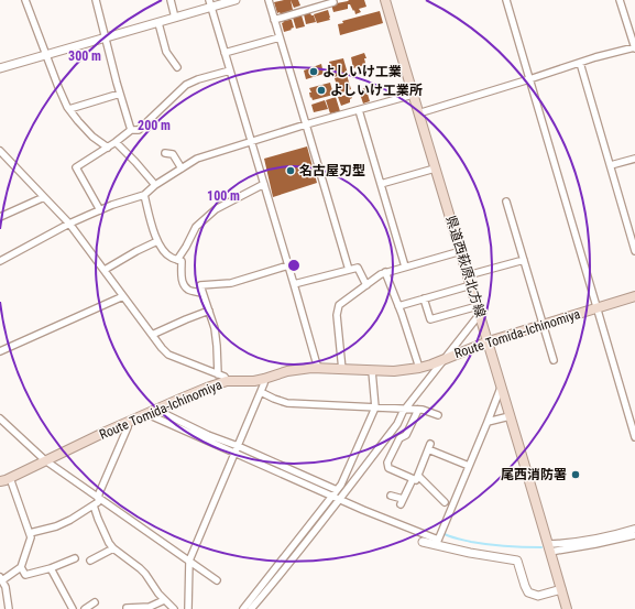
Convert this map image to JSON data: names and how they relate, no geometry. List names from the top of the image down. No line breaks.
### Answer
{"streets":{"main road":["県道西萩原北方線","Route Tomida-Ichinomiya"]},"crossings":[["県道西萩原北方線","Route Tomida-Ichinomiya"]],"places":["よしいけ工業","よしいけ工業所","名古屋刃型","尾西消防署"],"rings":["300 m","200 m","100 m"]}
